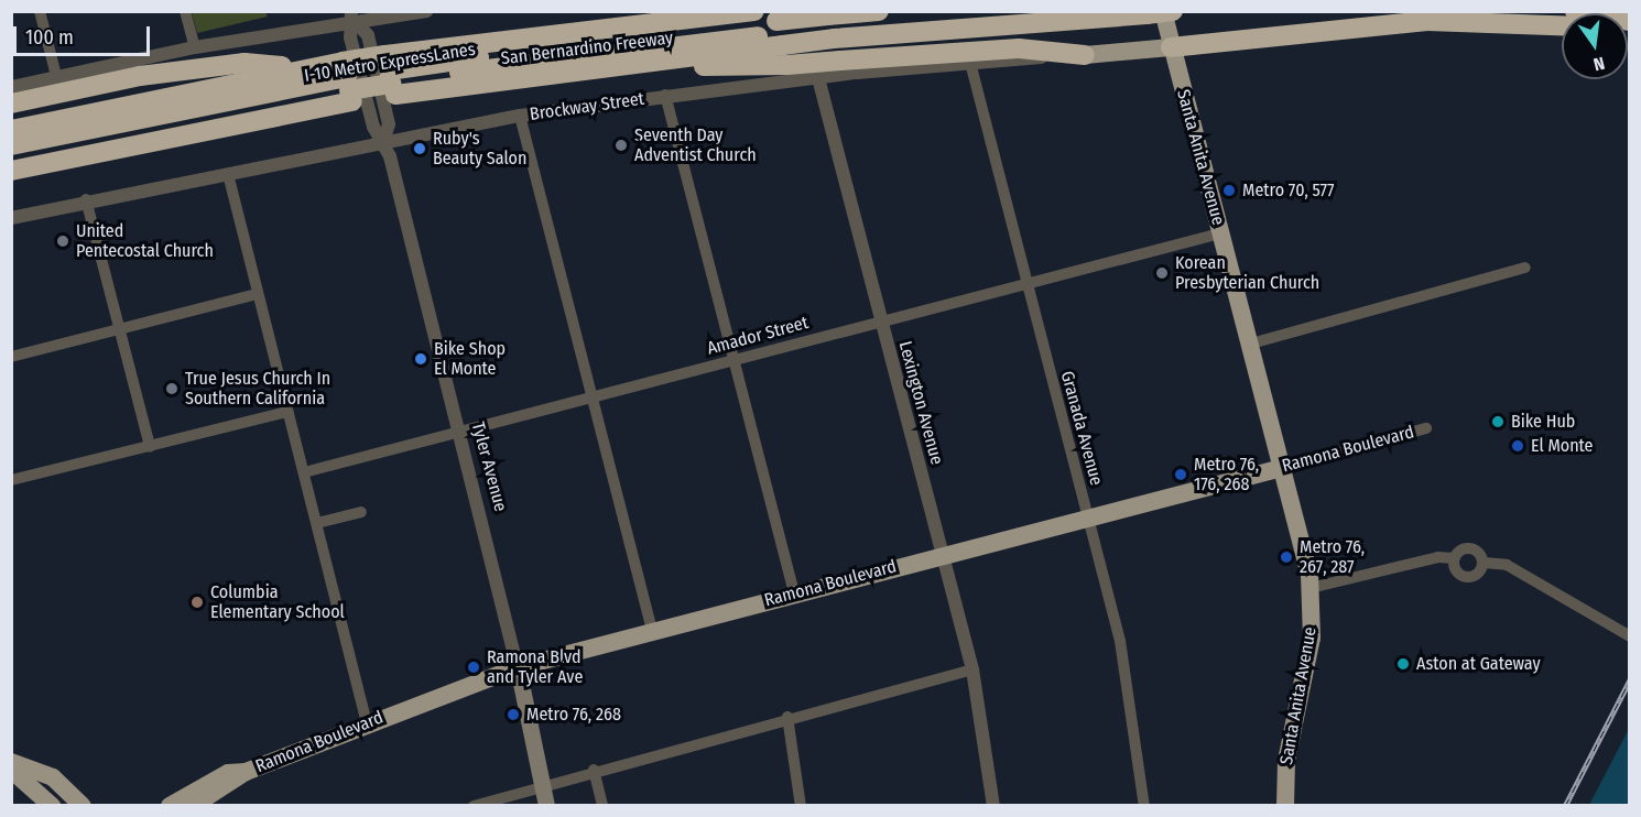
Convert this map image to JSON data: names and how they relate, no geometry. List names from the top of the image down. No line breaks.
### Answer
{"streets":{"highway":["San Bernardino Freeway","I-10 Metro ExpressLanes"],"main road":["Brockway Street","Santa Anita Avenue","Ramona Boulevard","Tyler Avenue"],"street":["Amador Street","Lexington Avenue","Granada Avenue"]},"crossings":[["San Bernardino Freeway","I-10 Metro ExpressLanes"],["San Bernardino Freeway","Santa Anita Avenue"],["Brockway Street","Santa Anita Avenue"],["Brockway Street","Lexington Avenue"],["Brockway Street","Granada Avenue"],["Brockway Street","Tyler Avenue"],["Santa Anita Avenue","Amador Street"],["Santa Anita Avenue","Ramona Boulevard"],["Amador Street","Lexington Avenue"],["Amador Street","Granada Avenue"],["Amador Street","Tyler Avenue"],["Lexington Avenue","Ramona Boulevard"],["Granada Avenue","Ramona Boulevard"],["Ramona Boulevard","Tyler Avenue"]],"places":["Seventh Day Adventist Church","Ruby's Beauty Salon","Metro 70, 577","United Pentecostal Church","Korean Presbyterian Church","Bike Shop El Monte","True Jesus Church In Southern California","Bike Hub","El Monte","Metro 76, 176, 268","Metro 76, 267, 287","Columbia Elementary School","Aston at Gateway","Ramona Blvd and Tyler Ave","Metro 76, 268"],"scale_bar":"100 m","north":"bottom"}
